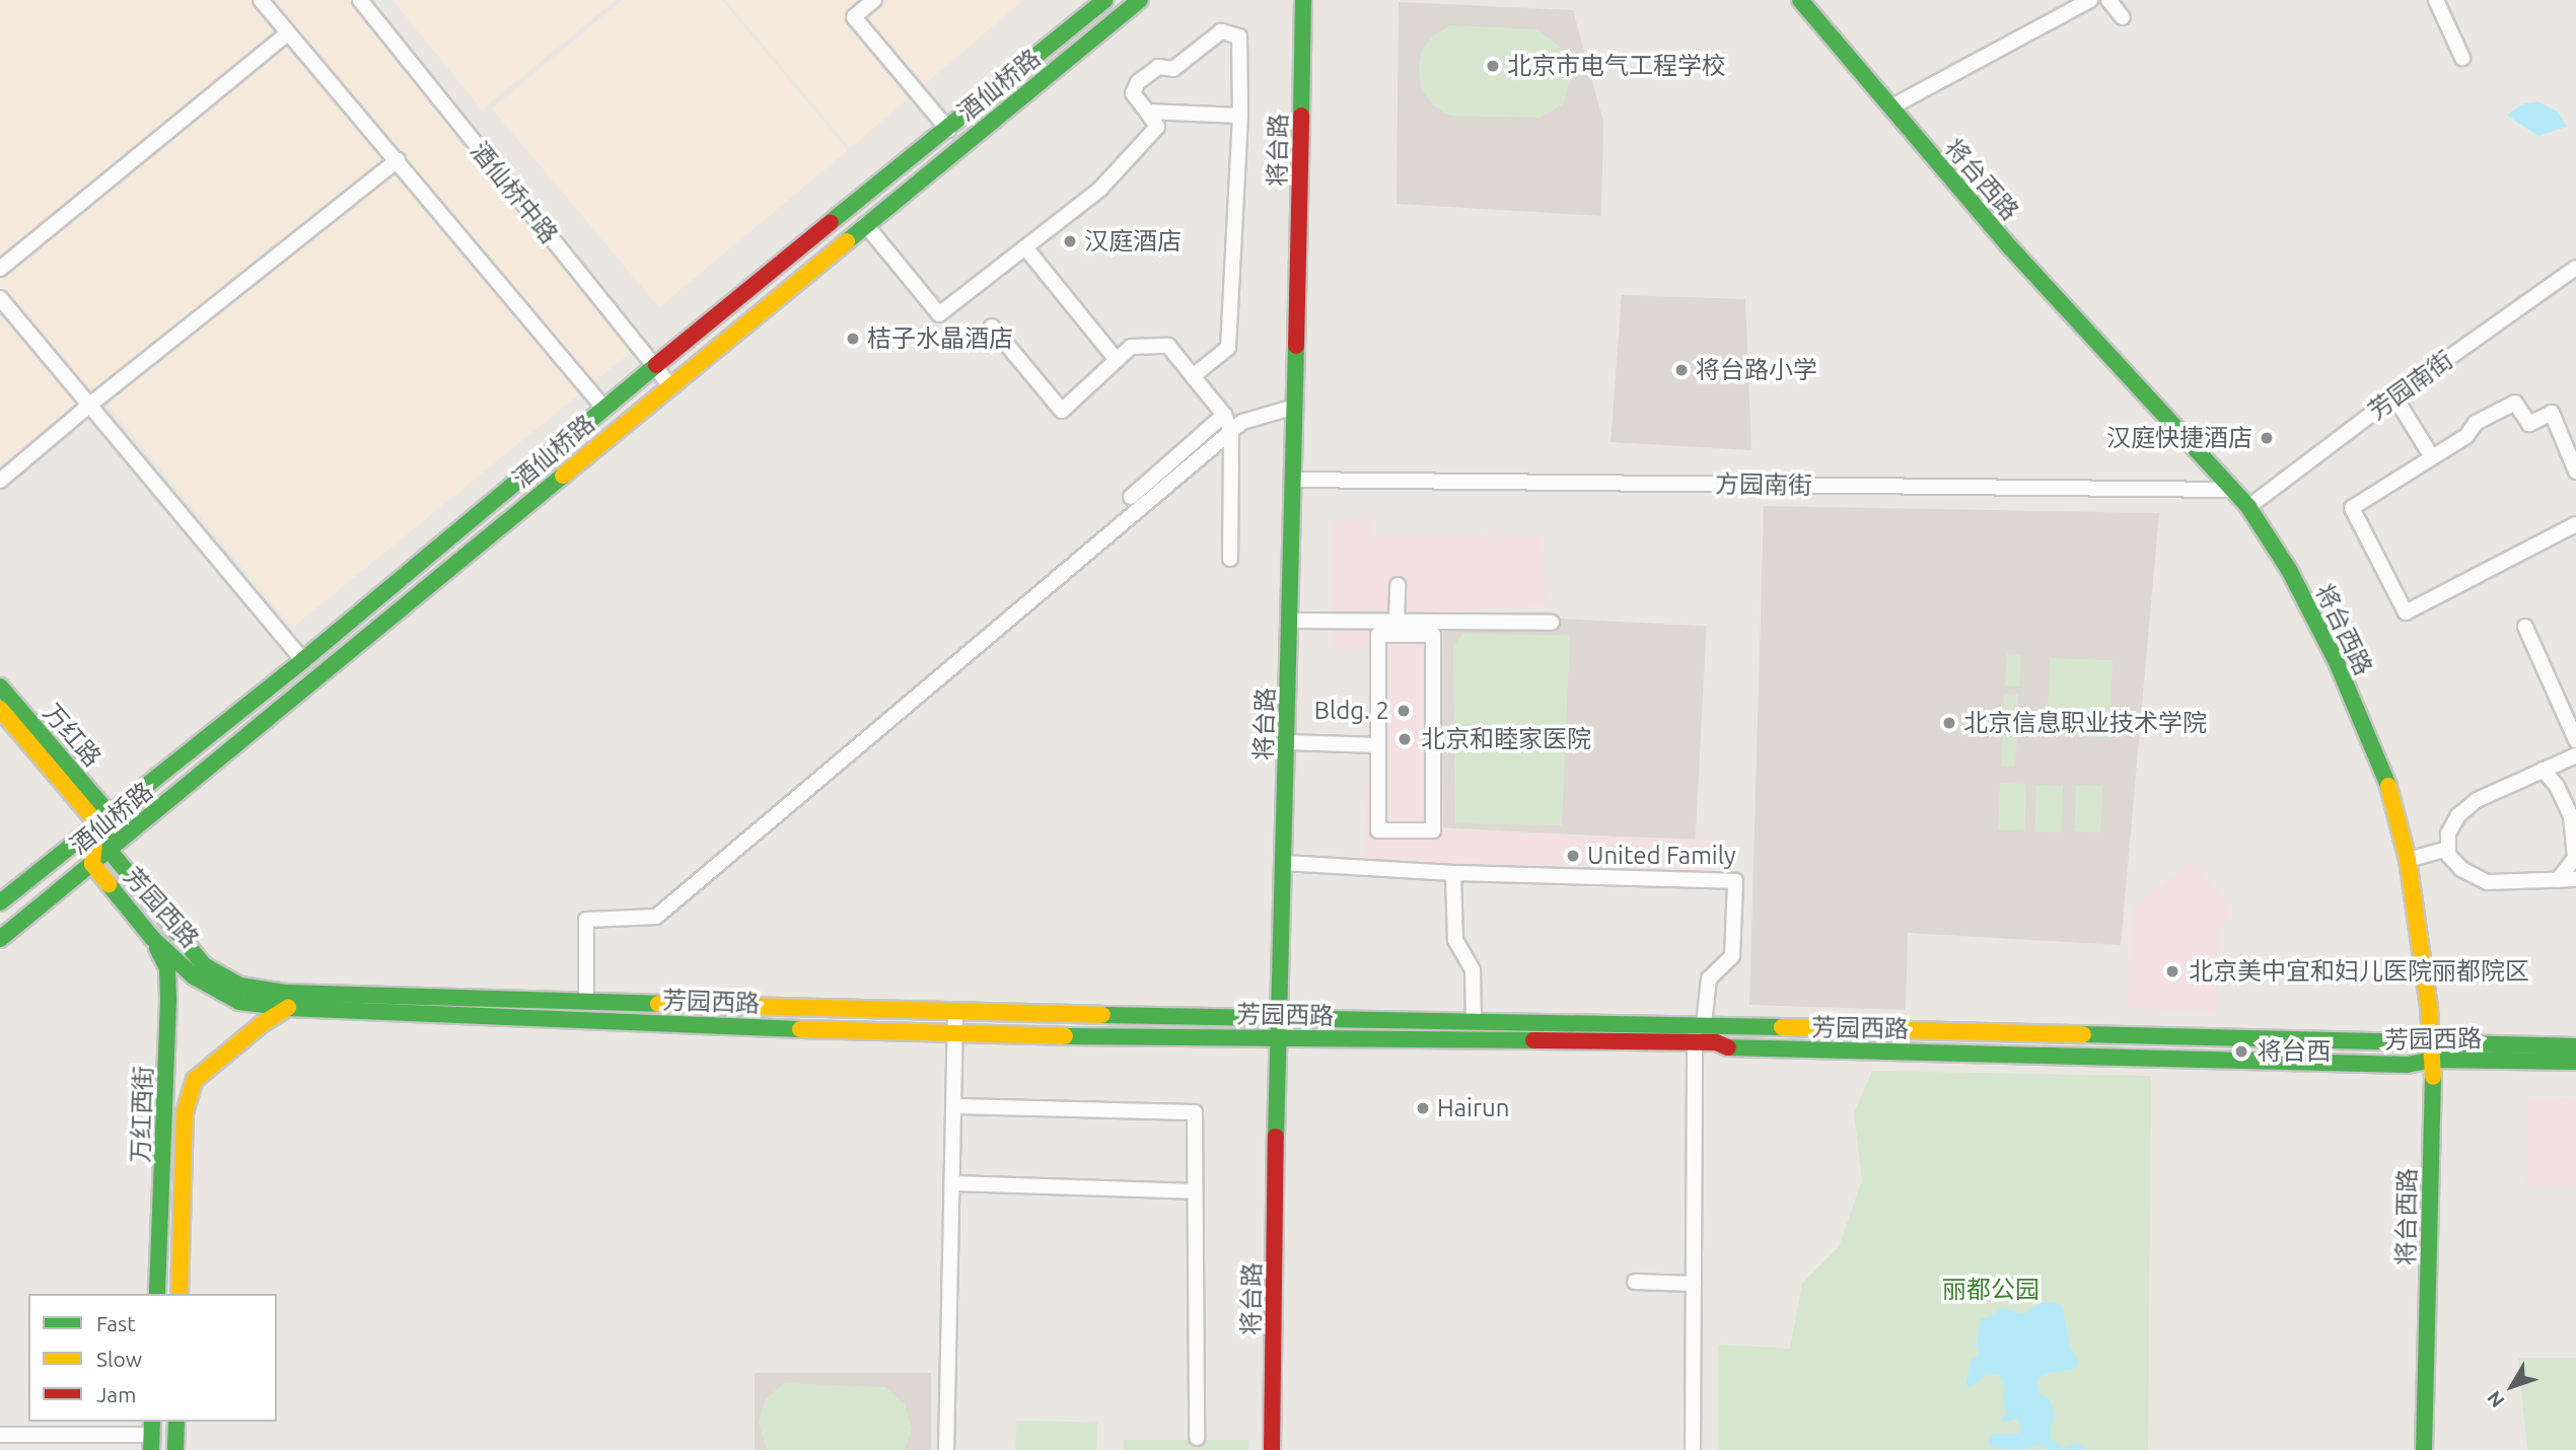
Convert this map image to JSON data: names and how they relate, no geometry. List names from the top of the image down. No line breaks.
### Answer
{"streets":{"main road":["酒仙桥路","将台路","将台西路","万红路","芳园西路","万红西街"],"street":["酒仙桥中路","芳园南街","方园南街"]},"crossings":[["酒仙桥路","酒仙桥中路"],["酒仙桥路","万红路"],["酒仙桥路","芳园西路"],["将台路","方园南街"],["将台路","芳园西路"],["将台西路","芳园南街"],["将台西路","方园南街"],["将台西路","芳园西路"],["万红路","芳园西路"],["芳园西路","万红西街"]],"parks":["丽都公园"],"places":["北京市电气工程学校","汉庭酒店","桔子水晶酒店","将台路小学","汉庭快捷酒店","Bldg. 2","北京信息职业技术学院","北京和睦家医院","United Family","北京美中宜和妇儿医院丽都院区","将台西","Hairun"],"legend":["Fast","Slow","Jam"],"north":"bottom left"}
